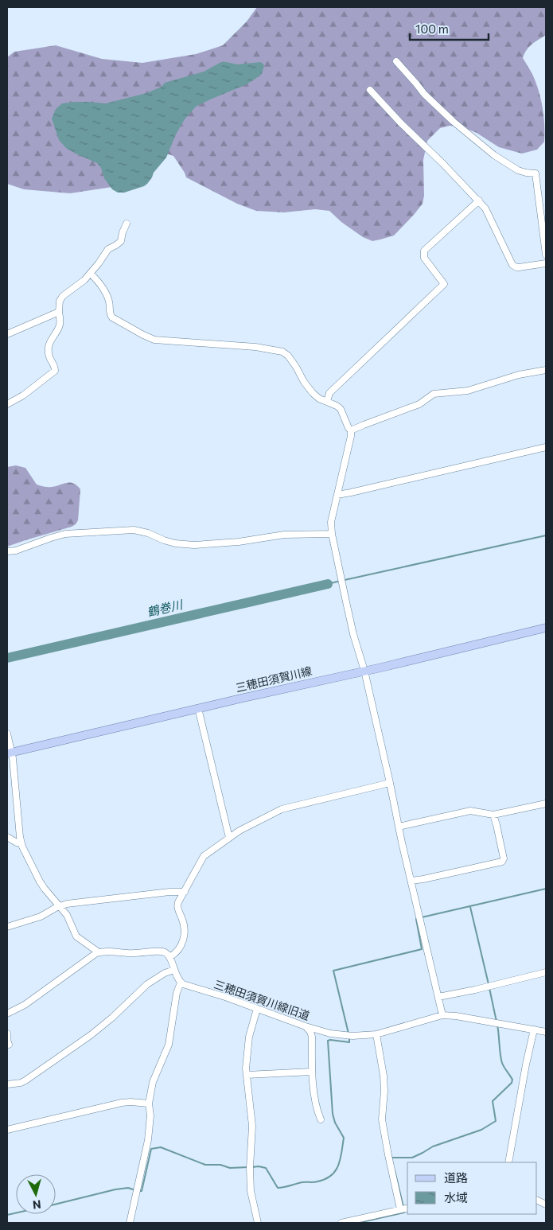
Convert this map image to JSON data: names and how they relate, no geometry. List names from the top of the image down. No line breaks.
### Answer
{"streets":{"main road":["三穂田須賀川線"],"street":["三穂田須賀川線旧道"]},"water":["鶴巻川"],"legend":["道路","水域"],"scale_bar":"100 m","north":"bottom"}
